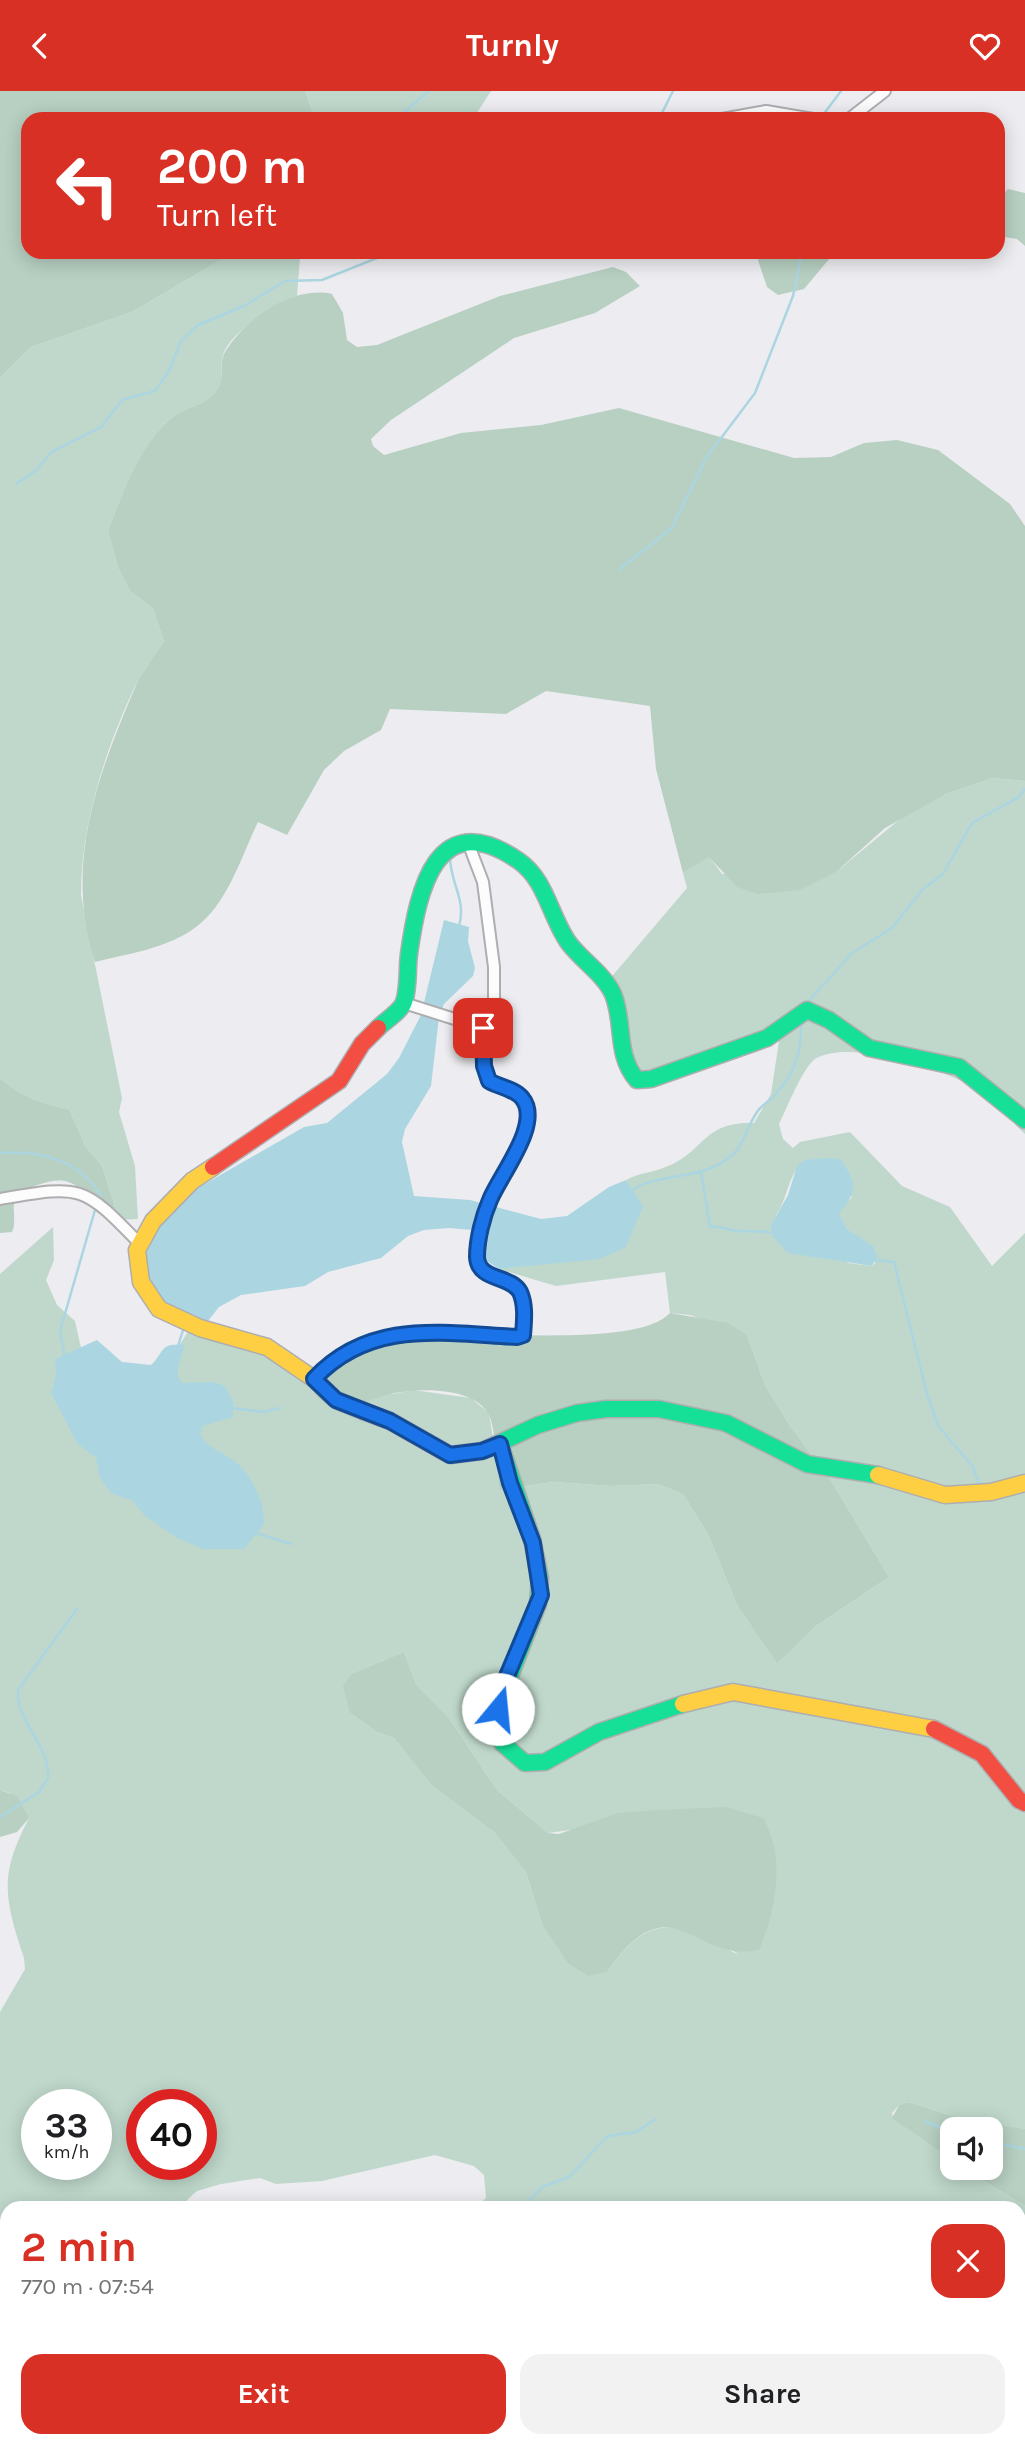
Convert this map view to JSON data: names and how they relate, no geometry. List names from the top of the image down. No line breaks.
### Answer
{"page":{"header":"Turnly","turn":["200 m","Turn left"],"speed":"33 km/h","limit":"40","heading":["2 min","770 m · 07:54"],"buttons":["Exit","Share"]}}
